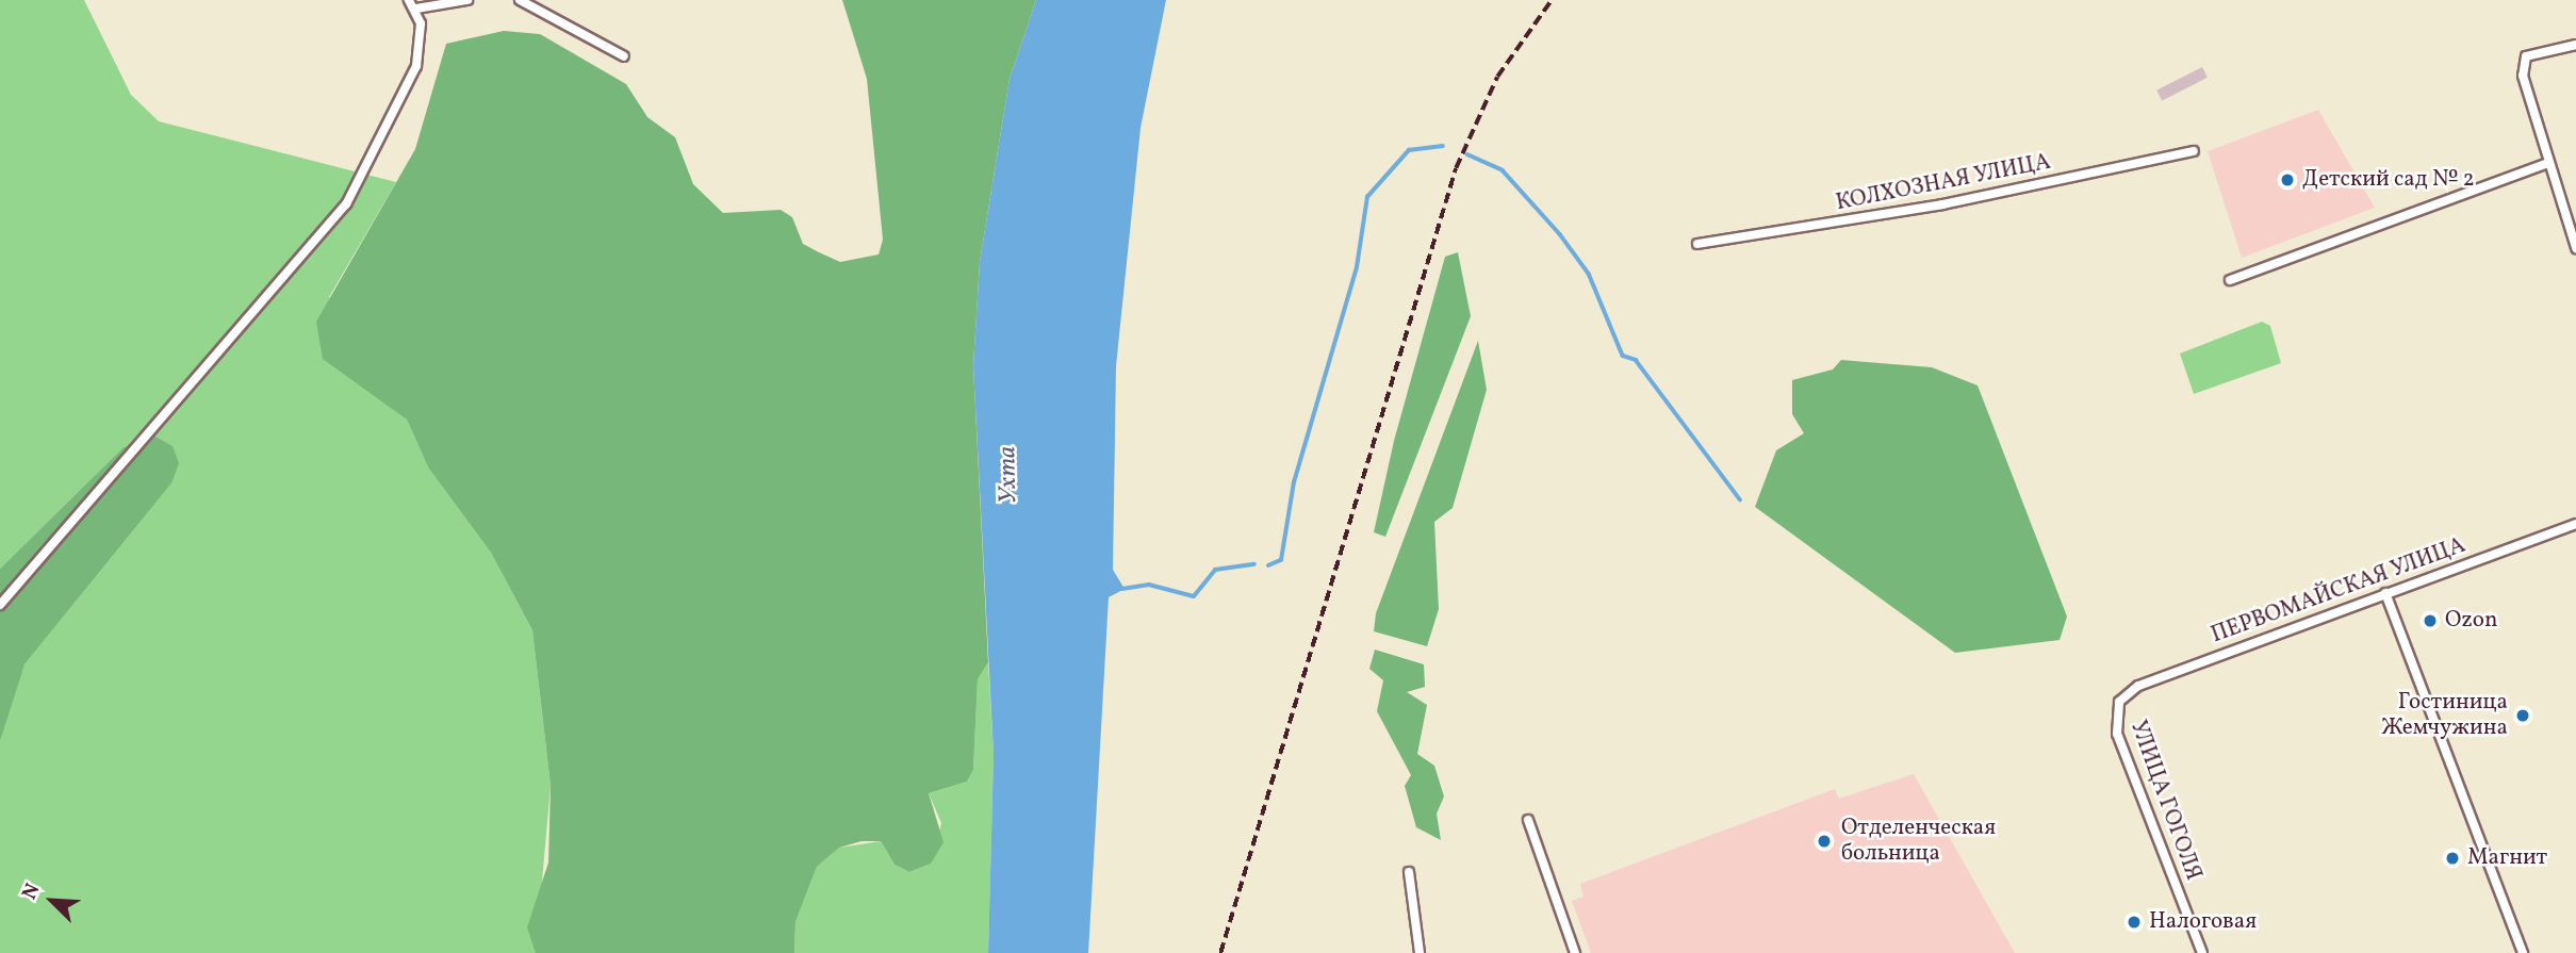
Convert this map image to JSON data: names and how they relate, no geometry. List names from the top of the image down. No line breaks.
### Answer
{"streets":{"street":["КОЛХОЗНАЯ УЛИЦА","ПЕРВОМАЙСКАЯ УЛИЦА","УЛИЦА ГОГОЛЯ"]},"crossings":[["ПЕРВОМАЙСКАЯ УЛИЦА","УЛИЦА ГОГОЛЯ"]],"water":["Ухта"],"places":["Детский сад № 2","Ozon","Гостиница Жемчужина","Отделенческая больница","Магнит","Налоговая"],"north":"top left"}
